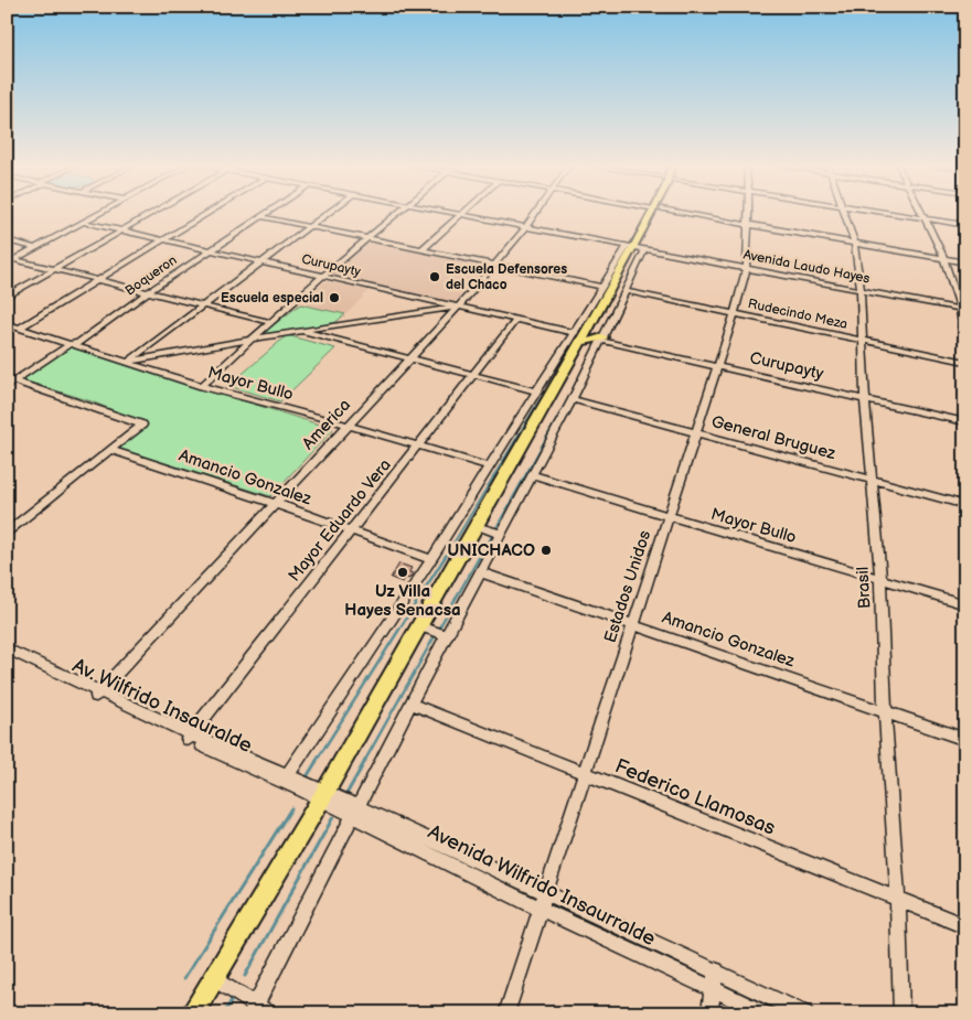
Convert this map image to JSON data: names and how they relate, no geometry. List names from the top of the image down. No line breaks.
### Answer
{"streets":{"street":["Curupayty","Avenida Laudo Hayes","Boqueron","Rudecindo Meza","Mayor Bullo","America","General Bruguez","Amancio Gonzalez","Mayor Eduardo Vera","Estados Unidos","Brasil","Av. Wilfrido Insauralde","Federico Llamosas","Avenida Wilfrido Insaurralde"]},"crossings":[["Curupayty","Boqueron"],["Curupayty","America"],["Curupayty","Mayor Eduardo Vera"],["Curupayty","Estados Unidos"],["Curupayty","Brasil"],["Avenida Laudo Hayes","America"],["Avenida Laudo Hayes","Estados Unidos"],["Avenida Laudo Hayes","Brasil"],["Boqueron","Mayor Bullo"],["Rudecindo Meza","Estados Unidos"],["Rudecindo Meza","Brasil"],["Mayor Bullo","America"],["Mayor Bullo","Mayor Eduardo Vera"],["Mayor Bullo","Estados Unidos"],["Mayor Bullo","Brasil"],["America","Amancio Gonzalez"],["America","Av. Wilfrido Insauralde"],["General Bruguez","Estados Unidos"],["General Bruguez","Brasil"],["Amancio Gonzalez","Mayor Eduardo Vera"],["Amancio Gonzalez","Estados Unidos"],["Amancio Gonzalez","Brasil"],["Mayor Eduardo Vera","Av. Wilfrido Insauralde"],["Estados Unidos","Federico Llamosas"],["Estados Unidos","Avenida Wilfrido Insaurralde"],["Brasil","Federico Llamosas"],["Av. Wilfrido Insauralde","Avenida Wilfrido Insaurralde"]],"places":["Escuela Defensores del Chaco","Escuela especial","UNICHACO","Uz Villa Hayes Senacsa"]}
